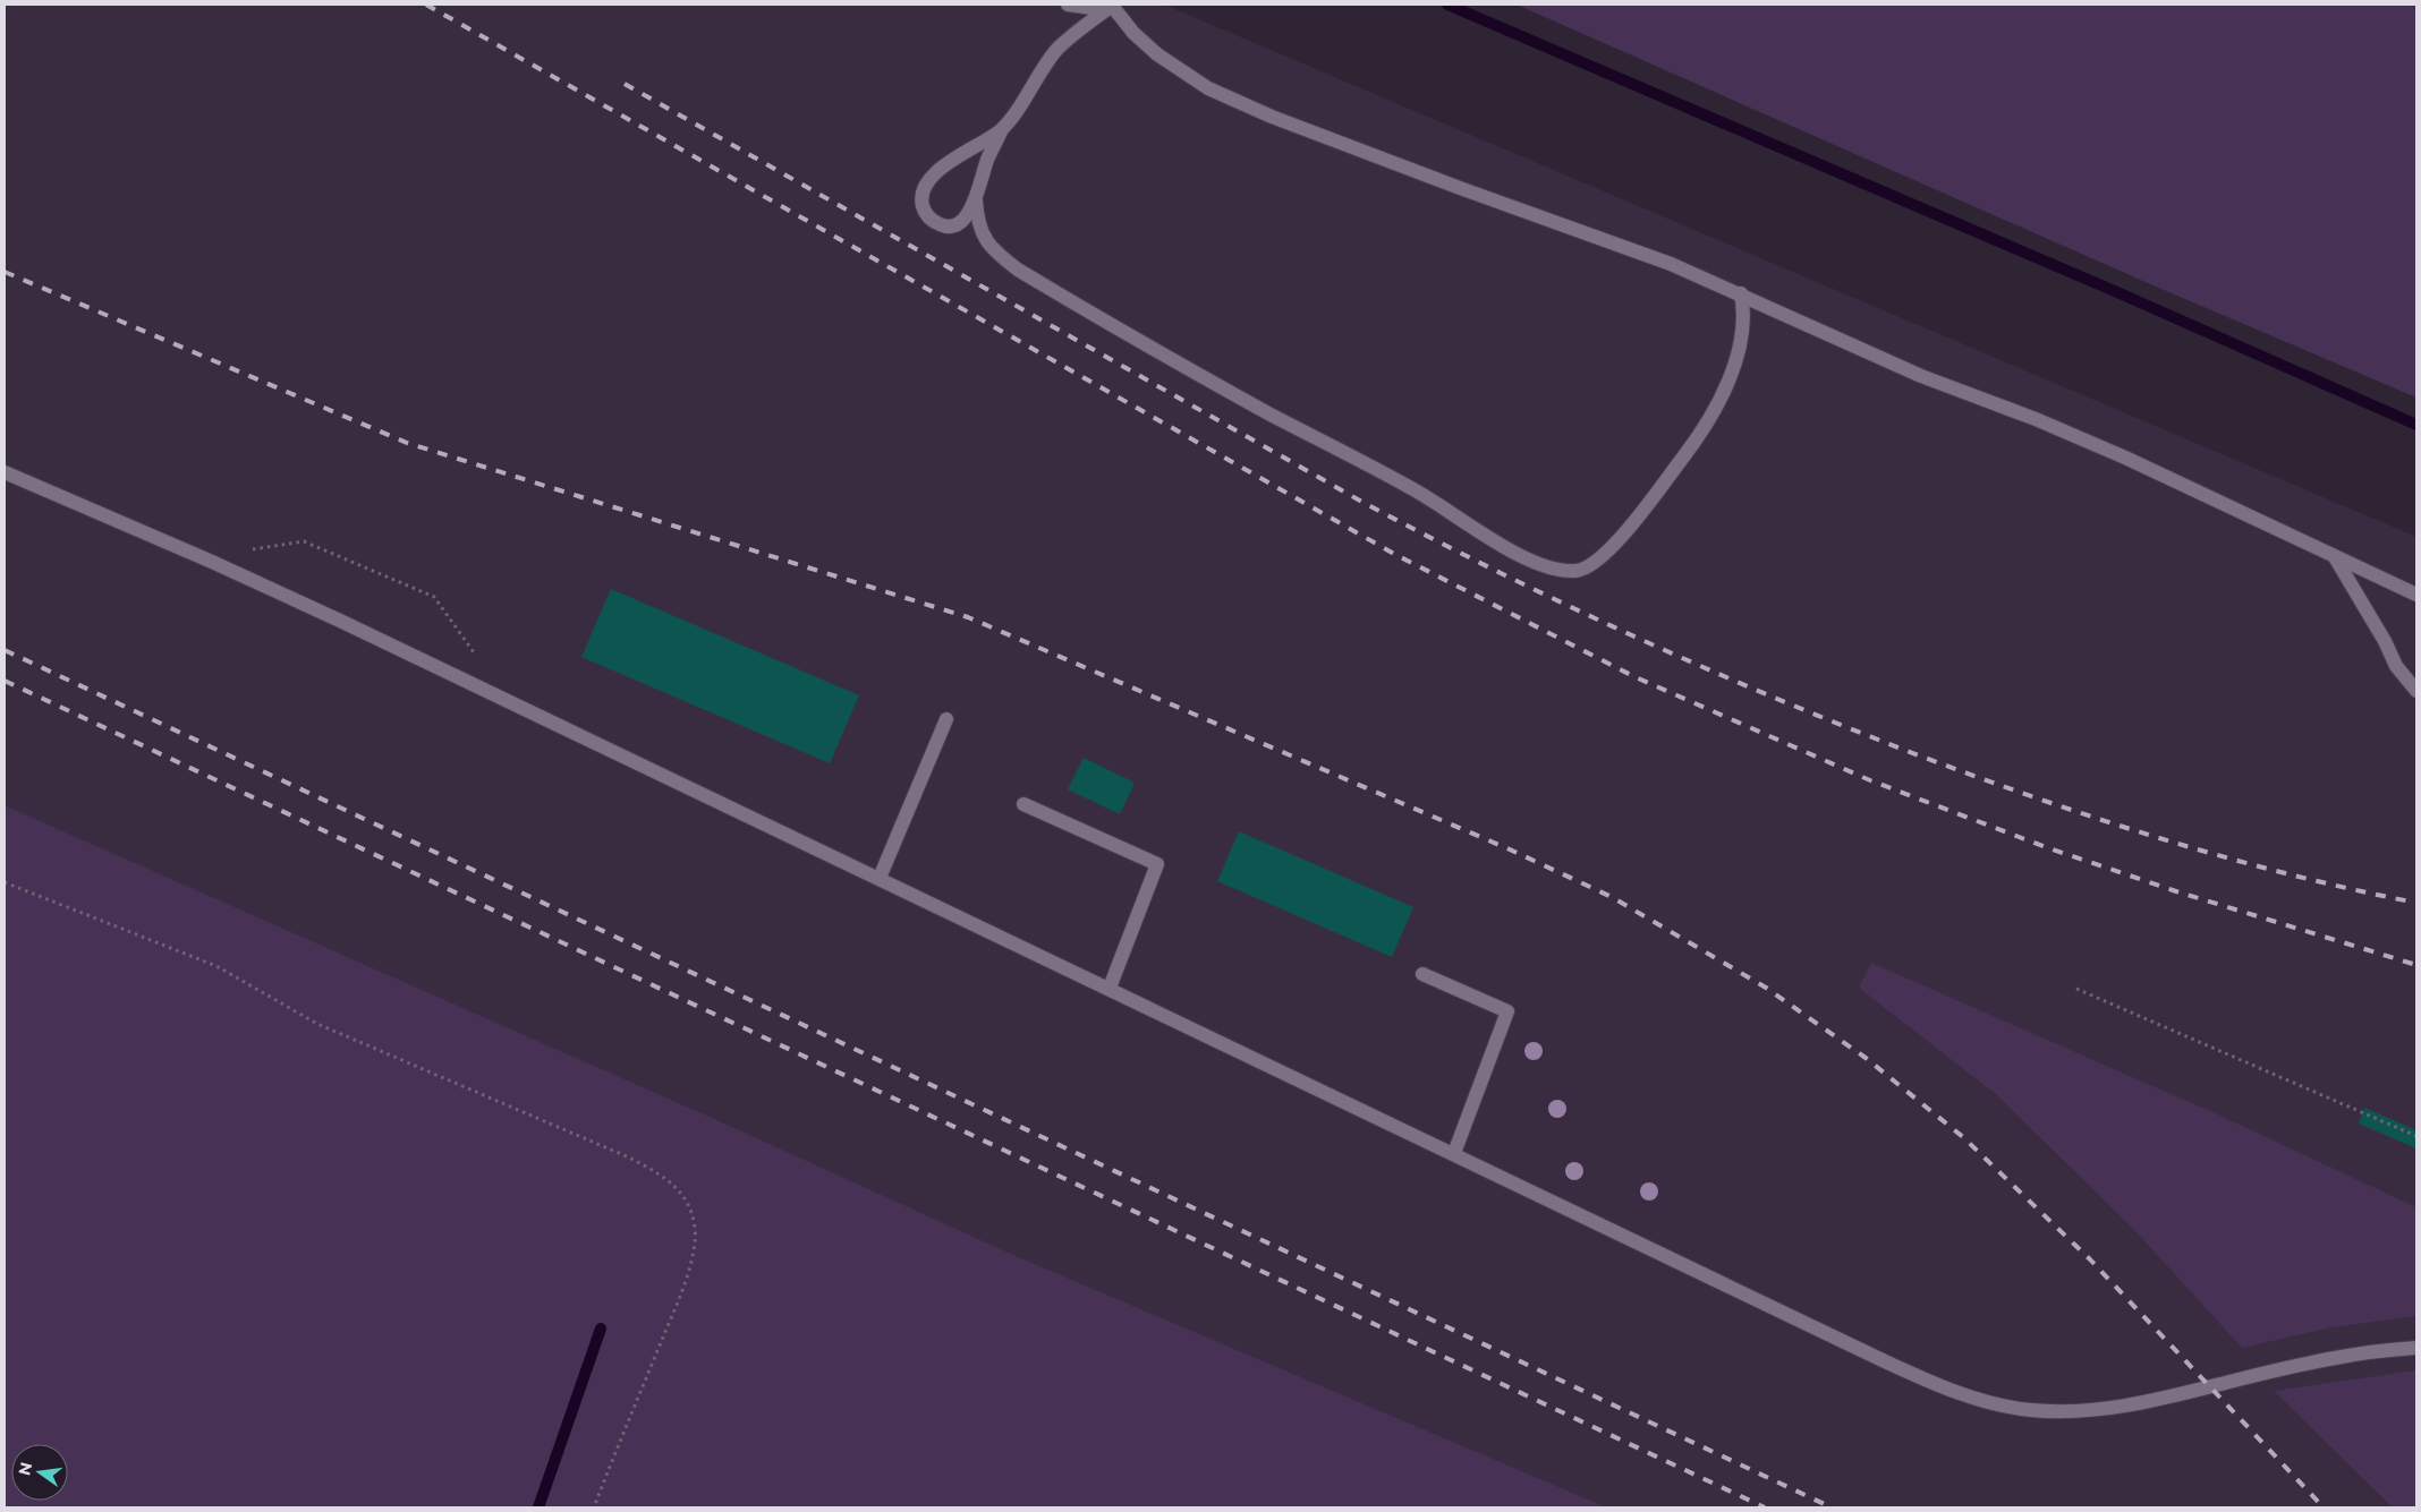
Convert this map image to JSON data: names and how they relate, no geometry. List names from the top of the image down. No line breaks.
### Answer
{"north":"left"}
